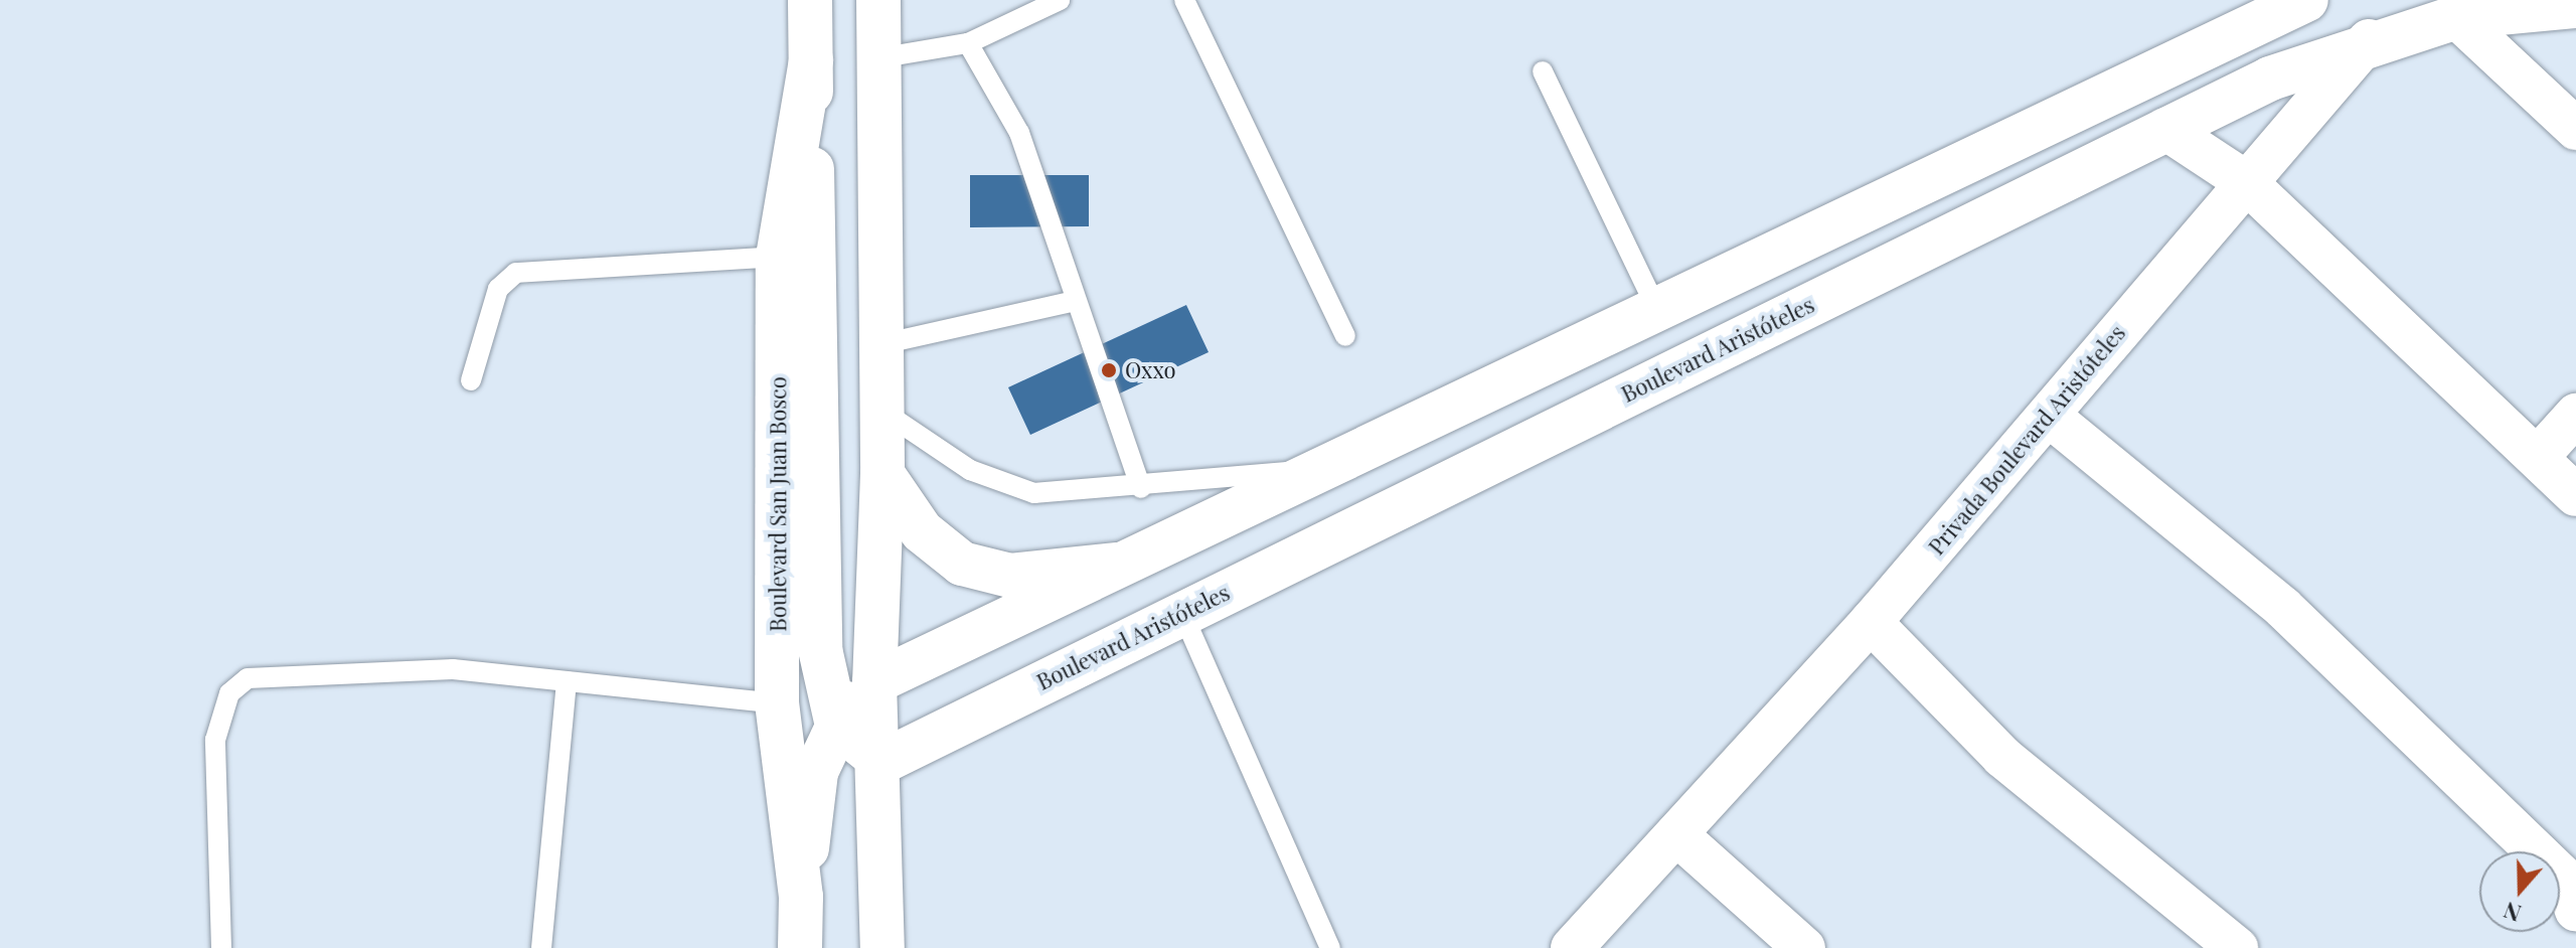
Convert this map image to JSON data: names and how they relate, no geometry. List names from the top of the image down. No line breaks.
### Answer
{"streets":{"street":["Boulevard Aristóteles","Privada Boulevard Aristóteles","Boulevard San Juan Bosco"]},"crossings":[["Boulevard Aristóteles","Privada Boulevard Aristóteles"]],"places":["Oxxo"],"north":"bottom"}
